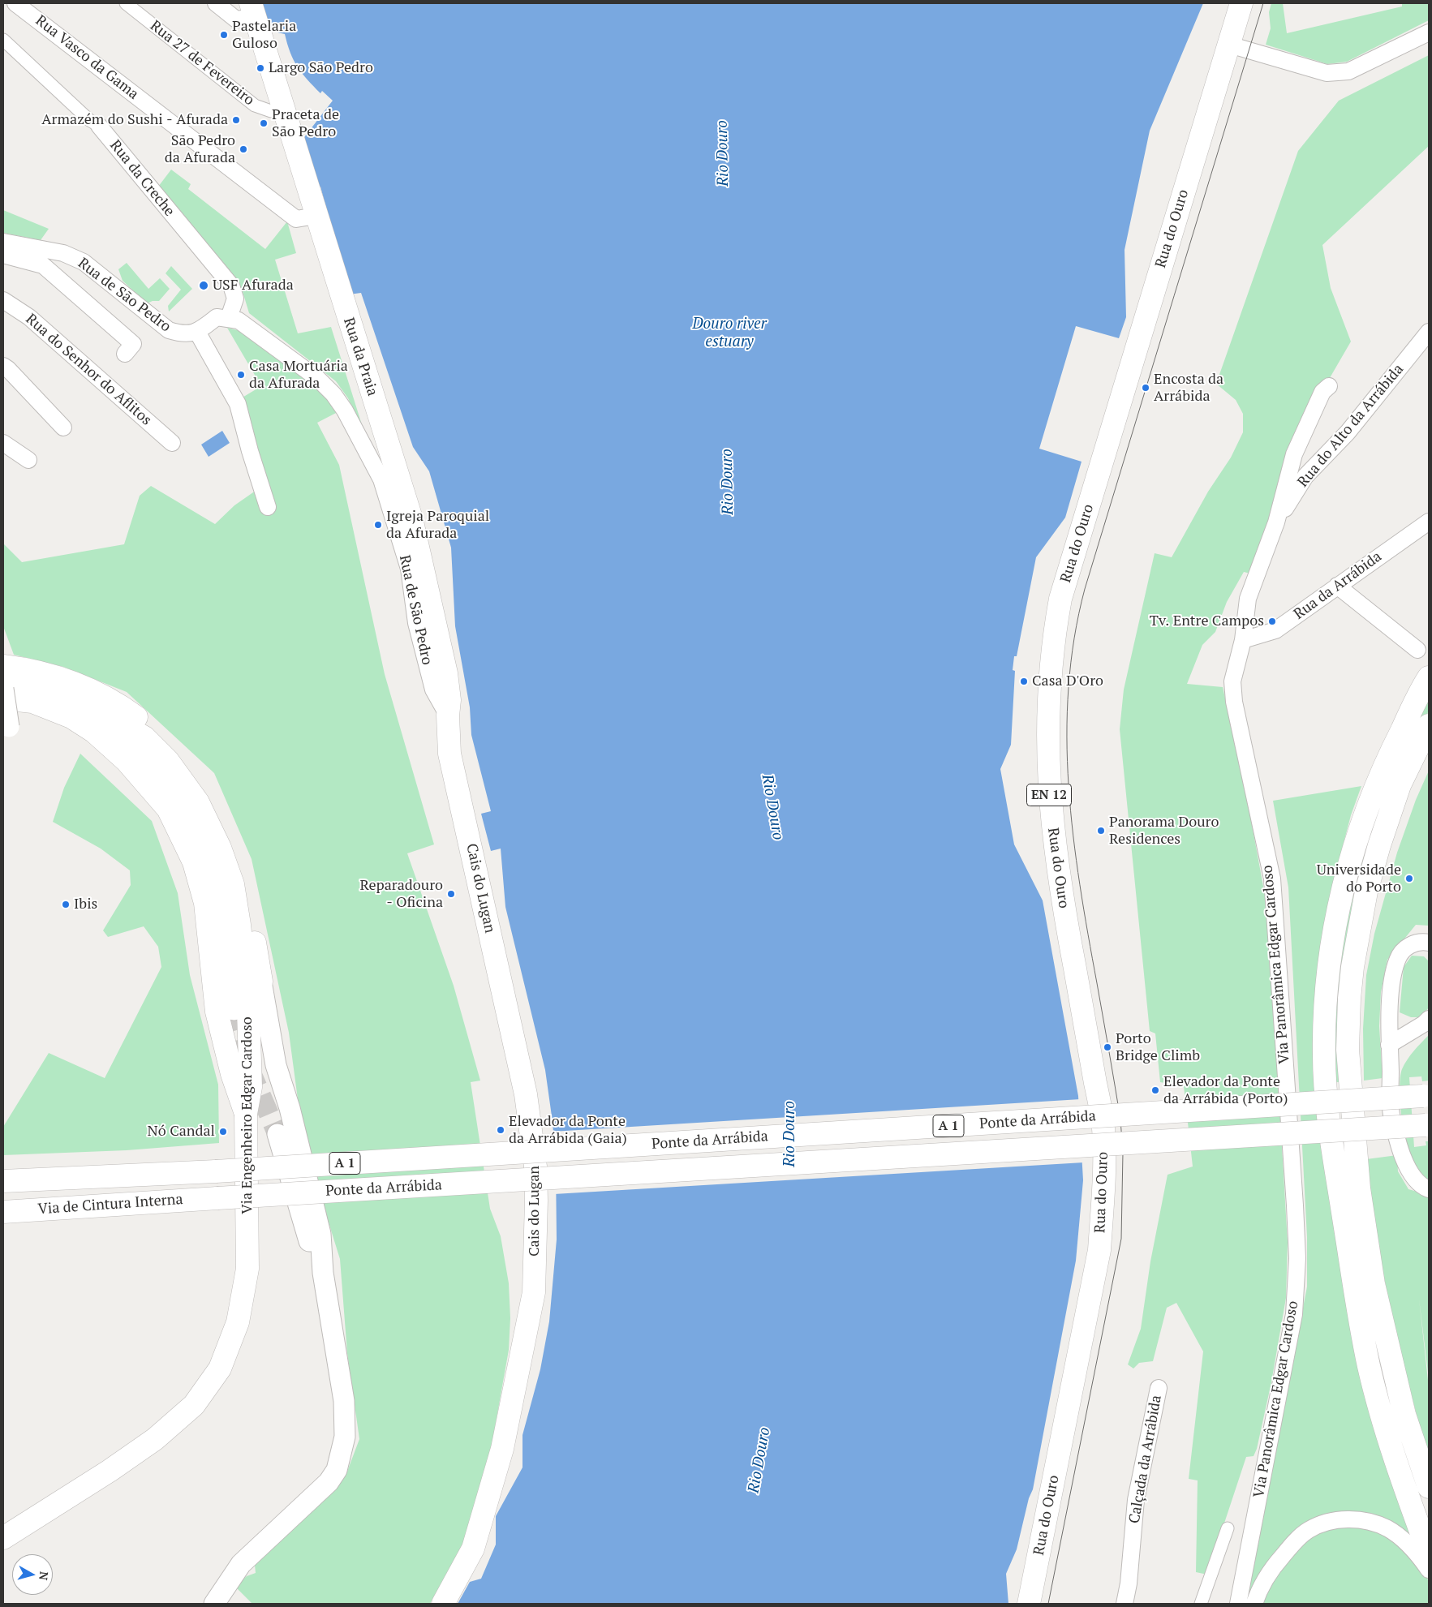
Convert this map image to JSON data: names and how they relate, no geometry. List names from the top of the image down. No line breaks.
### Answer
{"streets":{"main road":["Rua do Ouro","Rua da Praia","EN 12","Cais do Lugan","Via Engenheiro Edgar Cardoso","Ponte da Arrábida","A 1","Via de Cintura Interna"],"street":["Rua Vasco da Gama","Rua 27 de Fevereiro","Rua da Creche","Rua de São Pedro","Rua do Senhor do Aflitos","Rua do Alto da Arrábida","Rua da Arrábida","Via Panorâmica Edgar Cardoso","Calçada da Arrábida"]},"crossings":[["Rua Vasco da Gama","Rua da Praia"],["Rua 27 de Fevereiro","Rua da Praia"],["Rua da Creche","Rua de São Pedro"],["Rua de São Pedro","Rua da Praia"],["Rua de São Pedro","Cais do Lugan"],["Rua da Praia","Cais do Lugan"],["Rua do Alto da Arrábida","Rua da Arrábida"],["Rua do Alto da Arrábida","Via Panorâmica Edgar Cardoso"],["Rua da Arrábida","Via Panorâmica Edgar Cardoso"],["Ponte da Arrábida","Via de Cintura Interna"]],"water":["Rio Douro","Douro river estuary"],"places":["Pastelaria Guloso","Largo São Pedro","Armazém do Sushi - Afurada","Praceta de São Pedro","São Pedro da Afurada","USF Afurada","Casa Mortuária da Afurada","Encosta da Arrábida","Igreja Paroquial da Afurada","Tv. Entre Campos","Casa D'Oro","Panorama Douro Residences","Universidade do Porto","Reparadouro - Oficina","Ibis","Porto Bridge Climb","Elevador da Ponte da Arrábida (Porto)","Elevador da Ponte da Arrábida (Gaia)","Nó Candal"],"north":"right"}
